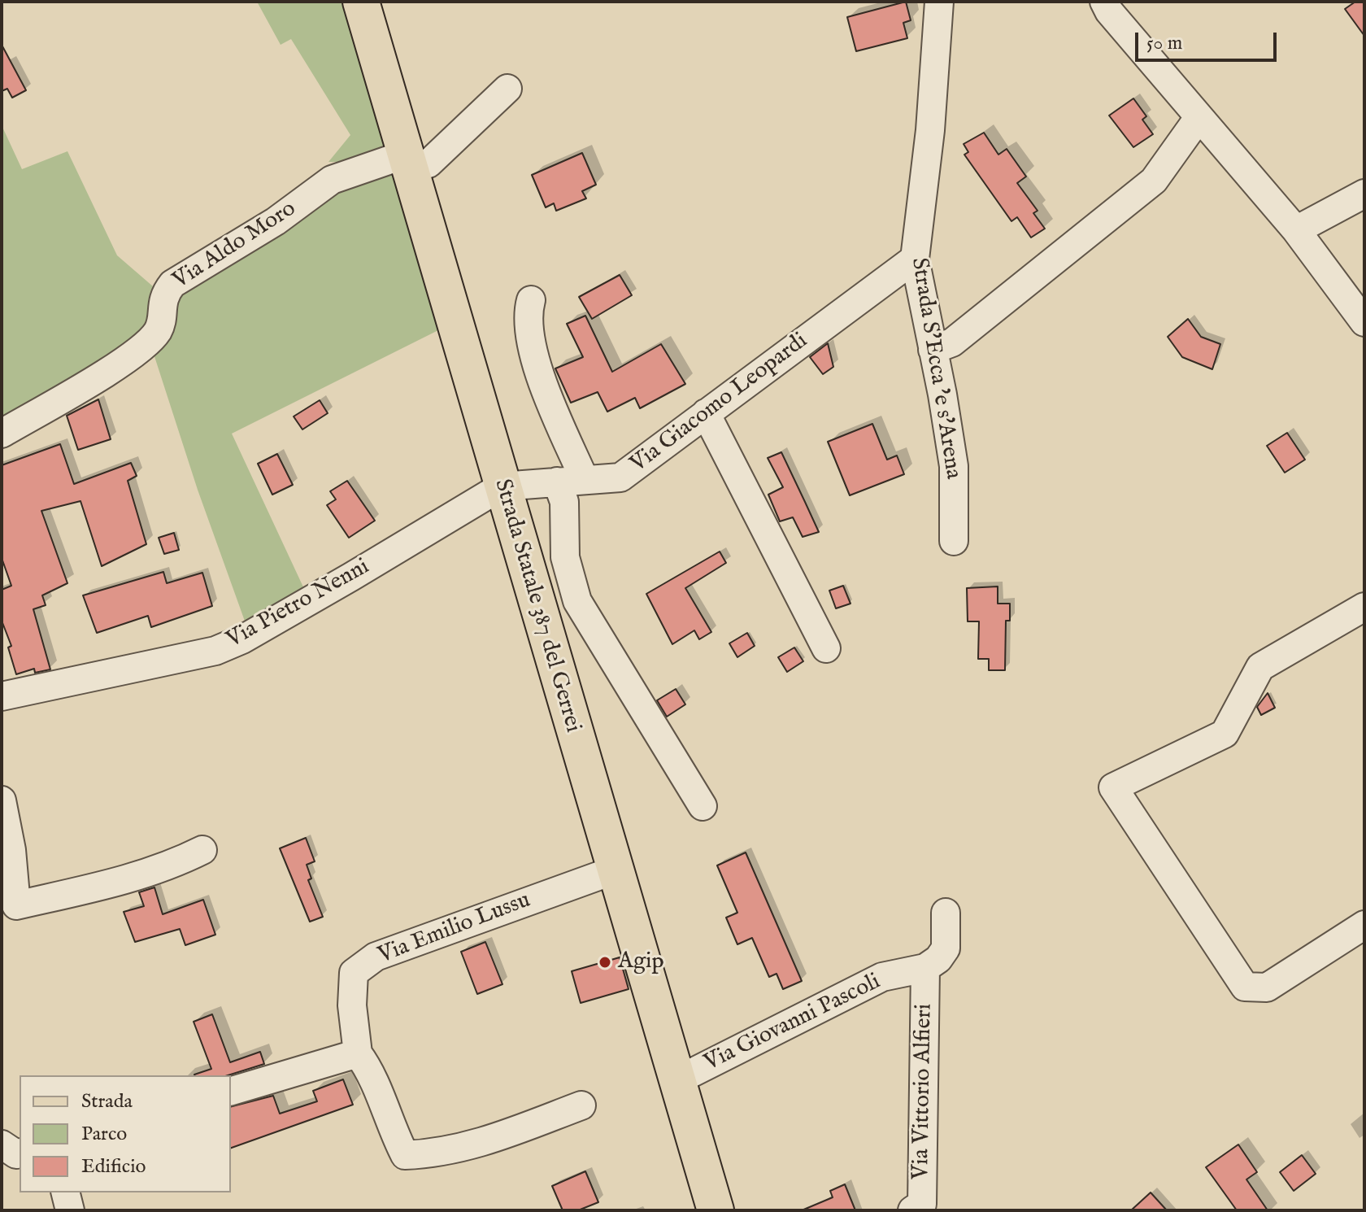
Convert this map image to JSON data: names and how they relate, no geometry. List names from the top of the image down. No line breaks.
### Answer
{"streets":{"main road":["Strada Statale 387 del Gerrei"],"street":["Via Aldo Moro","Strada S'Ecca 'e s'Arena","Via Giacomo Leopardi","Via Pietro Nenni","Via Emilio Lussu","Via Giovanni Pascoli","Via Vittorio Alfieri"]},"crossings":[["Via Aldo Moro","Strada Statale 387 del Gerrei"],["Strada S'Ecca 'e s'Arena","Via Giacomo Leopardi"],["Via Giacomo Leopardi","Via Pietro Nenni"],["Via Giacomo Leopardi","Strada Statale 387 del Gerrei"],["Via Pietro Nenni","Strada Statale 387 del Gerrei"],["Strada Statale 387 del Gerrei","Via Emilio Lussu"],["Strada Statale 387 del Gerrei","Via Giovanni Pascoli"],["Via Giovanni Pascoli","Via Vittorio Alfieri"]],"places":["Agip"],"legend":["Strada","Parco","Edificio"],"scale_bar":"50 m"}
